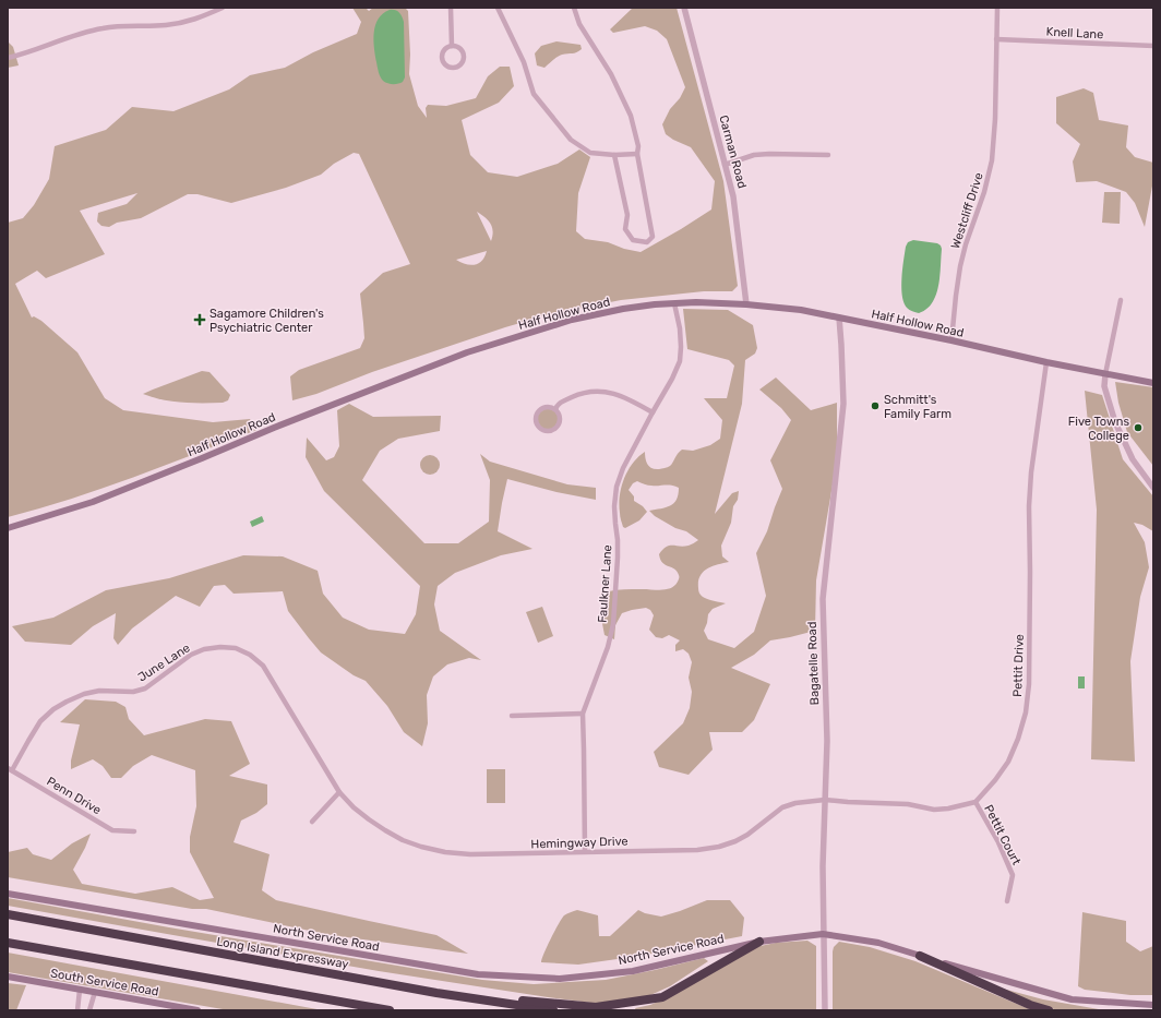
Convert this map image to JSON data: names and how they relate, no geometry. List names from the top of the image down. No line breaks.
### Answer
{"streets":{"highway":["Long Island Expressway"],"main road":["Half Hollow Road","North Service Road","South Service Road"],"street":["Knell Lane","Carman Road","Westcliff Drive","Faulkner Lane","June Lane","Bagatelle Road","Pettit Drive","Penn Drive","Pettit Court","Hemingway Drive"]},"crossings":[["Knell Lane","Westcliff Drive"],["Carman Road","Half Hollow Road"],["Westcliff Drive","Half Hollow Road"],["Half Hollow Road","Faulkner Lane"],["Half Hollow Road","Bagatelle Road"],["Half Hollow Road","Pettit Drive"],["Faulkner Lane","Hemingway Drive"],["June Lane","Penn Drive"],["June Lane","Hemingway Drive"],["Bagatelle Road","Hemingway Drive"],["Bagatelle Road","North Service Road"],["Pettit Drive","Pettit Court"]],"places":{"health":["Sagamore Children's Psychiatric Center"],"other":["Schmitt's Family Farm","Five Towns College"]}}
